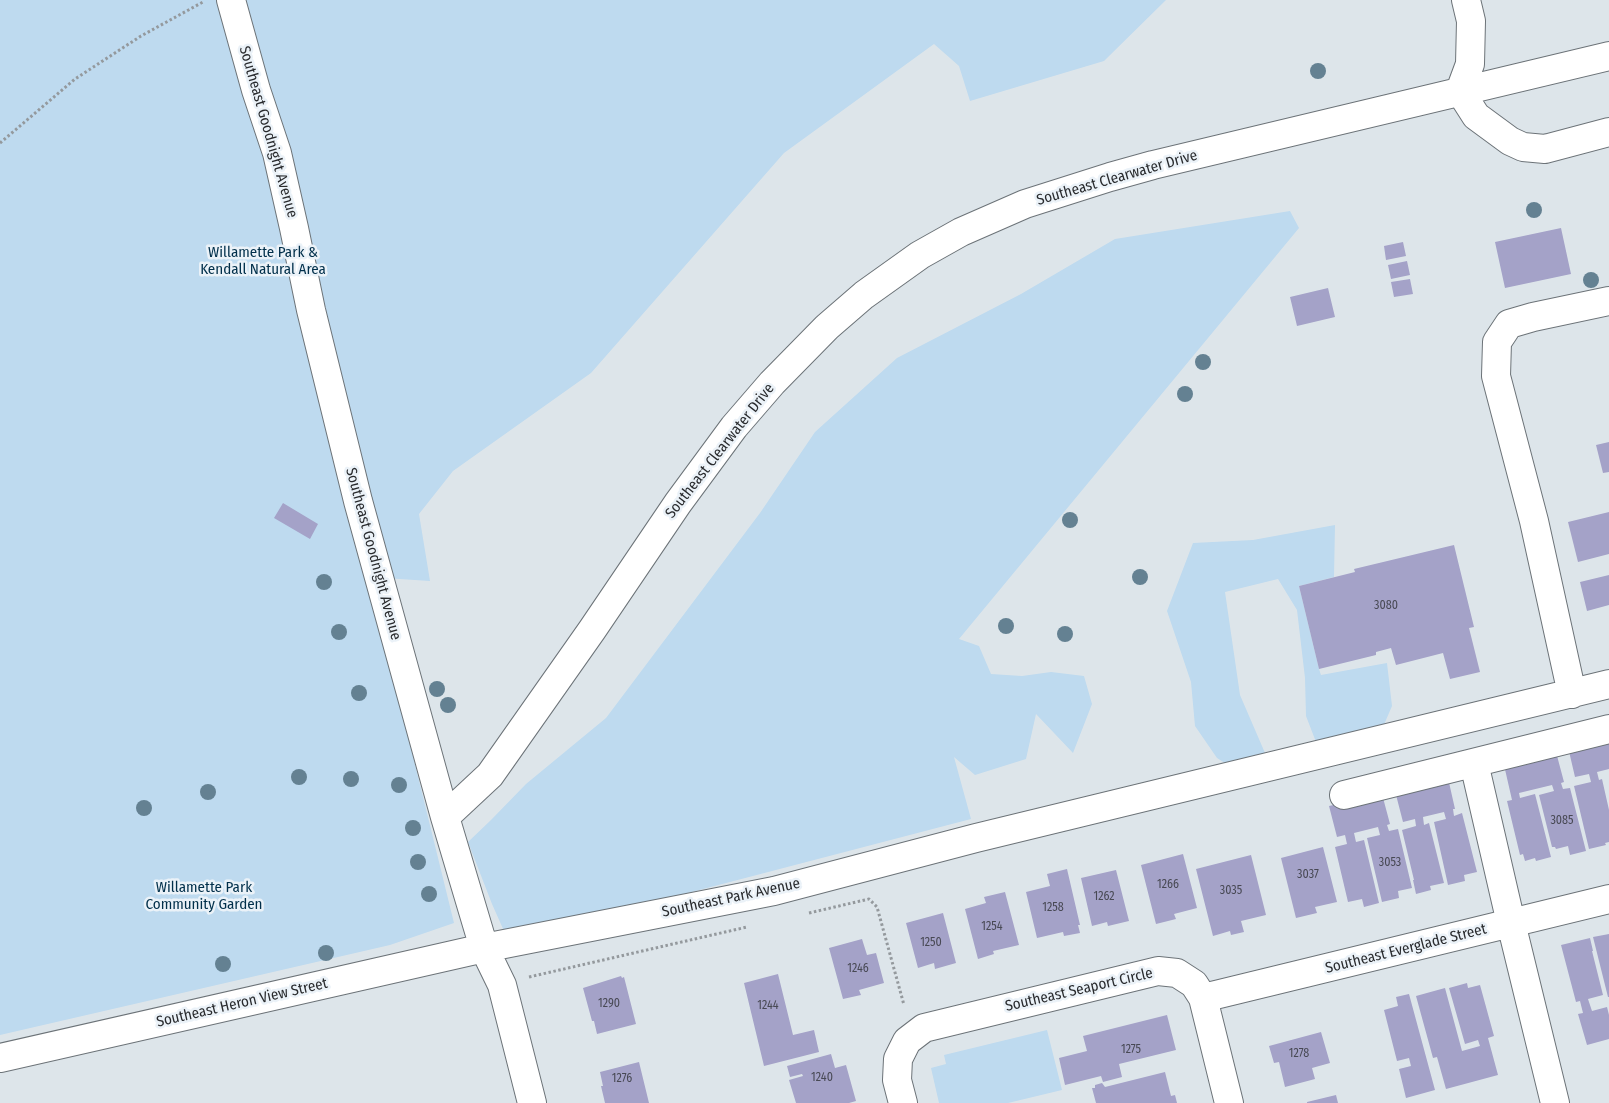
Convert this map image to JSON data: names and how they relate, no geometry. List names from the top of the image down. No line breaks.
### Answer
{"streets":{"street":["Southeast Goodnight Avenue","Southeast Clearwater Drive","Southeast Park Avenue","Southeast Everglade Street","Southeast Seaport Circle","Southeast Heron View Street"]},"crossings":[["Southeast Goodnight Avenue","Southeast Clearwater Drive"],["Southeast Goodnight Avenue","Southeast Park Avenue"],["Southeast Goodnight Avenue","Southeast Heron View Street"],["Southeast Park Avenue","Southeast Heron View Street"],["Southeast Everglade Street","Southeast Seaport Circle"]],"parks":["Willamette Park & Kendall Natural Area","Willamette Park Community Garden"],"house_numbers":["3080","3085","3053","3037","1266","3035","1262","1258","1254","1250","1246","1290","1244","1275","1278","1240","1276"]}
